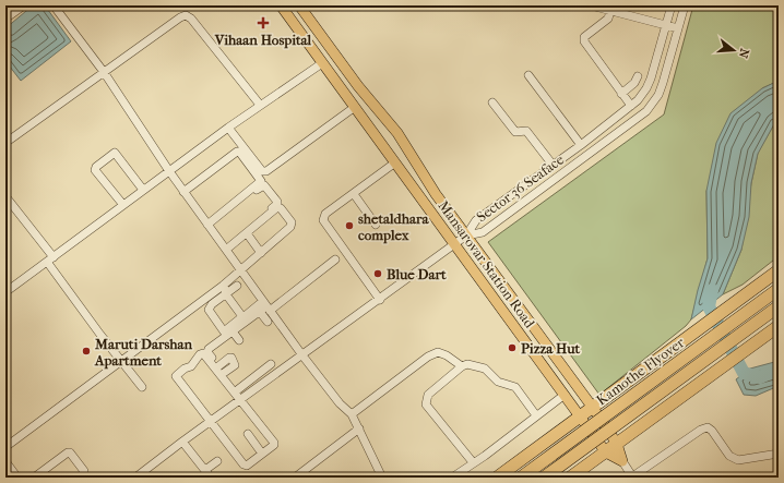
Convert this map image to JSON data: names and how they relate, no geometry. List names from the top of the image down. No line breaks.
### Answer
{"streets":{"highway":["Kamothe Flyover"],"main road":["Mansarovar Station Road"],"street":["Sector 36 Seaface"]},"crossings":[["Sector 36 Seaface","Mansarovar Station Road"]],"places":{"health":["Vihaan Hospital"],"other":["shetaldhara complex","Blue Dart","Pizza Hut","Maruti Darshan Apartment"]},"north":"right"}
